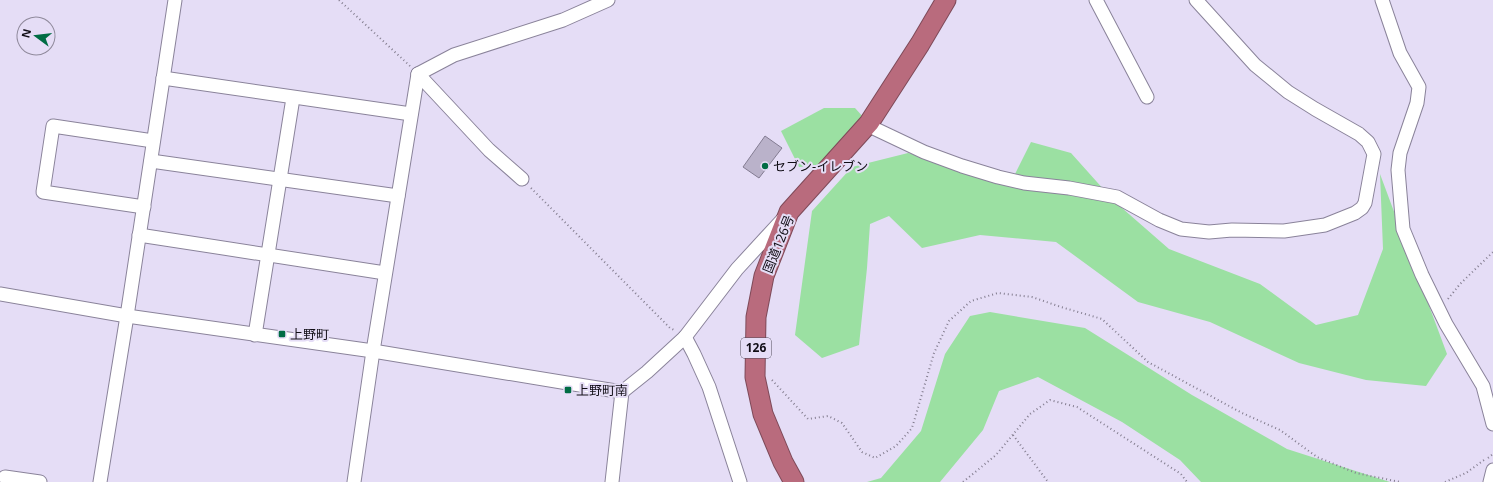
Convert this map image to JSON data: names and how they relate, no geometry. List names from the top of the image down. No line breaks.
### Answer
{"streets":{"highway":["国道126号","126"]},"places":{"other":["セブン-イレブン"],"transit":["上野町","上野町南"]},"north":"left"}
